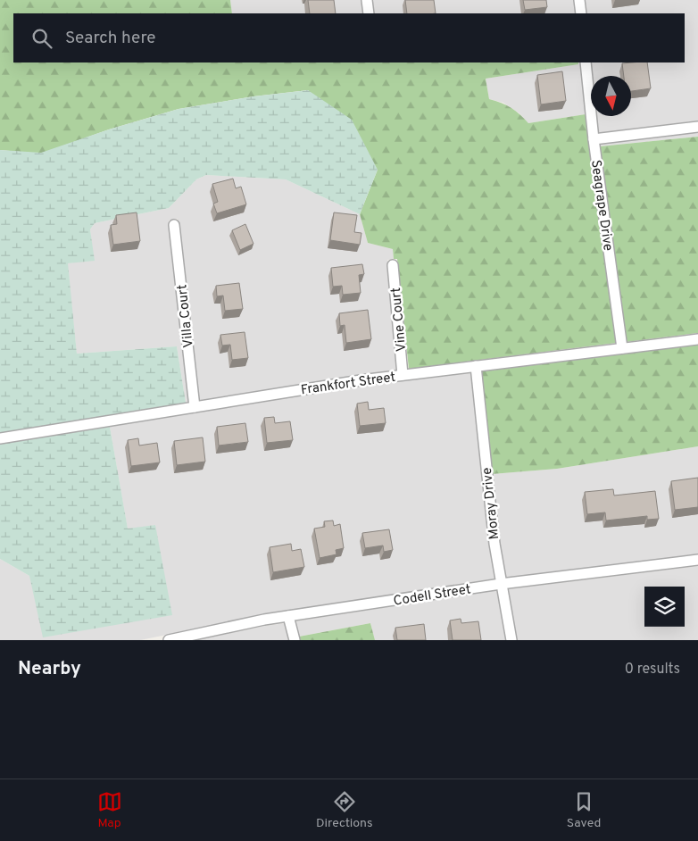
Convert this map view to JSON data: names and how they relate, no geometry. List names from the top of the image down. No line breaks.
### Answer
{"streets":{"street":["Seagrape Drive","Villa Court","Vine Court","Frankfort Street","Moray Drive","Codell Street"]},"crossings":[["Seagrape Drive","Frankfort Street"],["Villa Court","Frankfort Street"],["Vine Court","Frankfort Street"],["Frankfort Street","Moray Drive"],["Moray Drive","Codell Street"]],"north":"bottom","page":{"search":"Search here","heading":["Nearby","0 results"],"nav":["Map","Directions","Saved"]}}
